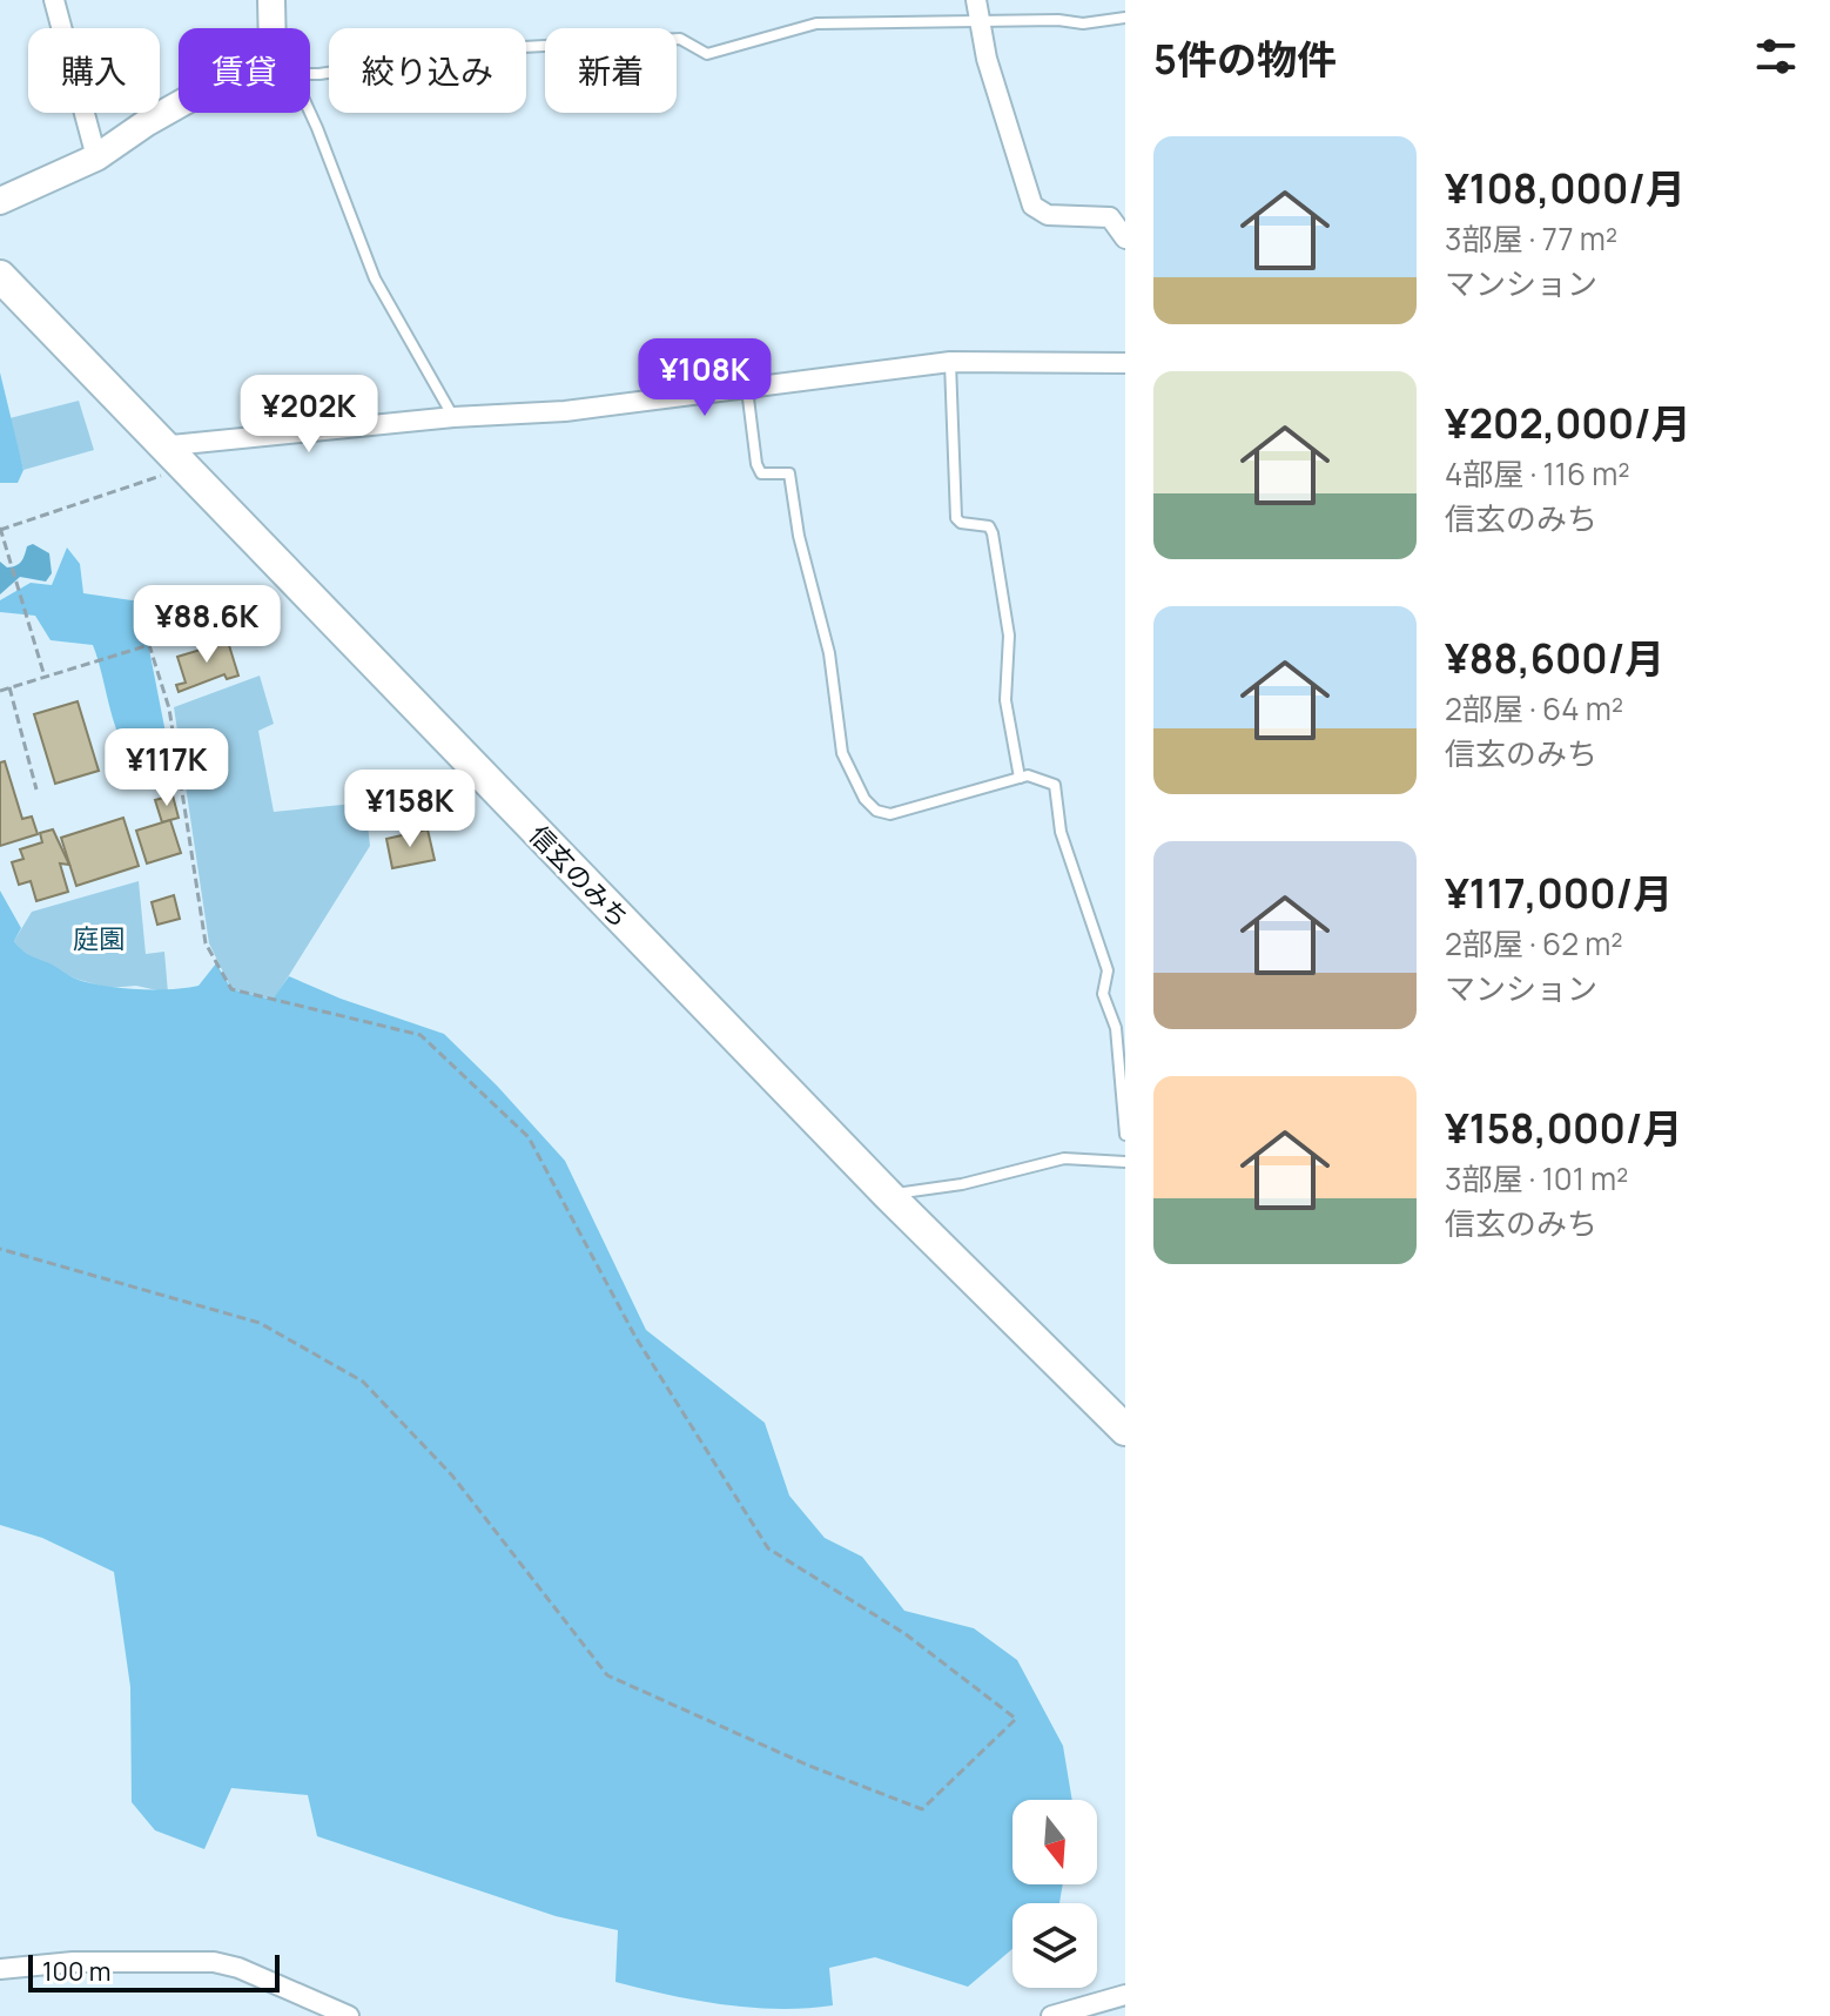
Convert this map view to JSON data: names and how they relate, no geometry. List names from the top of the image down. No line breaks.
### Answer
{"streets":{"main road":["信玄のみち"]},"parks":["庭園"],"scale_bar":"100 m","north":"bottom","page":{"heading":"5件の物件","chip":["購入","賃貸","絞り込み","新着"],"list":[{"name":"¥108,000/月","note":"3部屋 · 77 m² · マンション"},{"name":"¥202,000/月","note":"4部屋 · 116 m² · 信玄のみち"},{"name":"¥88,600/月","note":"2部屋 · 64 m² · 信玄のみち"},{"name":"¥117,000/月","note":"2部屋 · 62 m² · マンション"},{"name":"¥158,000/月","note":"3部屋 · 101 m² · 信玄のみち"}],"price":["¥108K","¥202K","¥88.6K","¥117K","¥158K"],"scale":"100 m"}}
